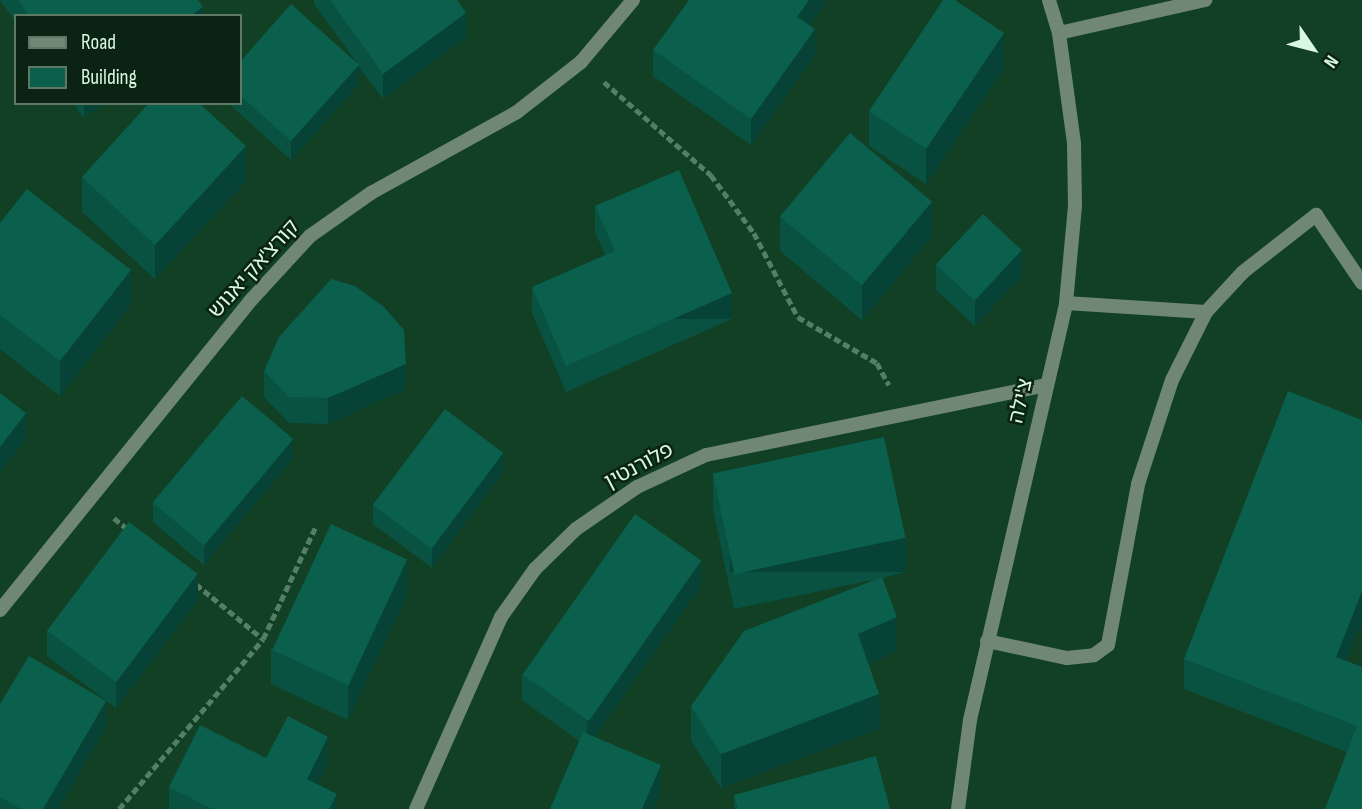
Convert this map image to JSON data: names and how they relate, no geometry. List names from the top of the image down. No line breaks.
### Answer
{"streets":{"street":["קורצ'אק יאנוש","צ'ילה","פלורנטין"]},"crossings":[["צ'ילה","פלורנטין"]],"legend":["Road","Building"],"north":"bottom right"}
